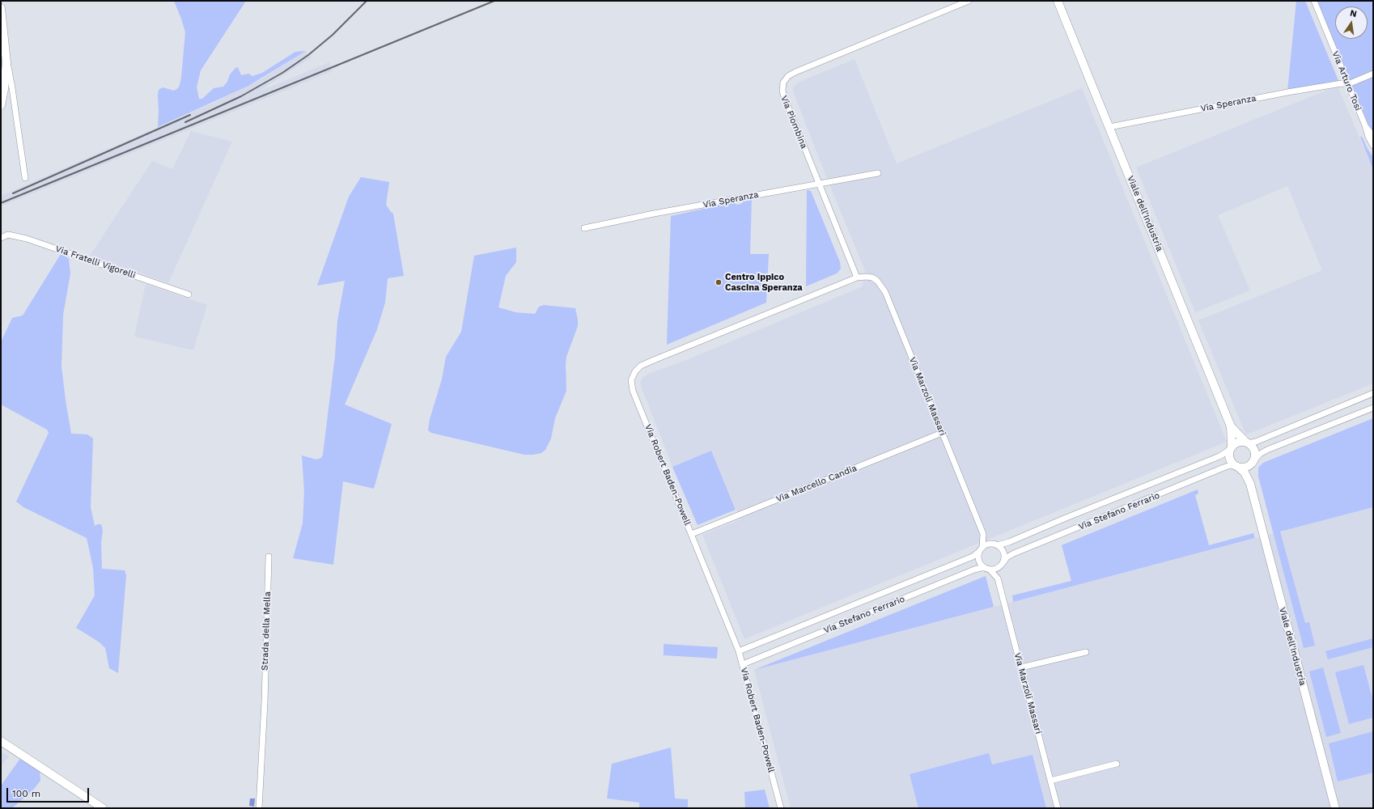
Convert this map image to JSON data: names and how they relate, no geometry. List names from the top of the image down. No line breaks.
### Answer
{"streets":{"street":["Via Arturo Tosi","Via Speranza","Via Piombina","Viale dell'Industria","Via Fratelli Vigorelli","Via Marzoli Massari","Via Robert Baden-Powell","Via Marcello Candia","Via Stefano Ferrario","Strada della Mella"]},"crossings":[["Via Arturo Tosi","Via Speranza"],["Via Speranza","Via Piombina"],["Via Speranza","Viale dell'Industria"],["Via Piombina","Via Marzoli Massari"],["Via Piombina","Via Robert Baden-Powell"],["Via Marzoli Massari","Via Robert Baden-Powell"],["Via Marzoli Massari","Via Marcello Candia"],["Via Marzoli Massari","Via Stefano Ferrario"],["Via Robert Baden-Powell","Via Marcello Candia"],["Via Robert Baden-Powell","Via Stefano Ferrario"]],"places":["Centro Ippico Cascina Speranza"],"scale_bar":"100 m","north":"top"}
